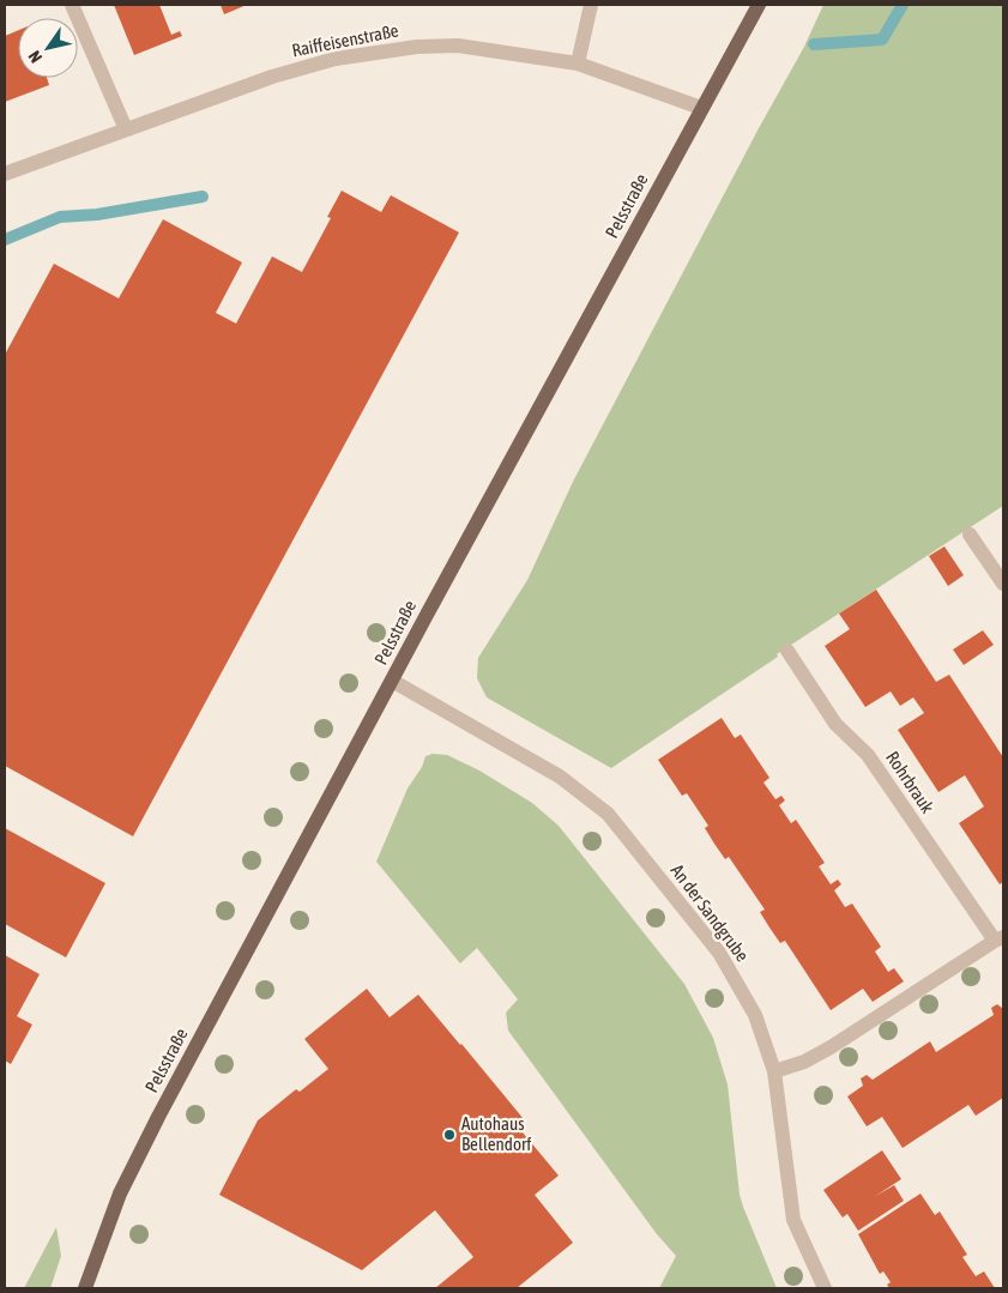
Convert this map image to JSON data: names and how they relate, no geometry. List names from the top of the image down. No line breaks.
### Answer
{"streets":{"main road":["Pelsstraße"],"street":["Raiffeisenstraße","Rohrbrauk","An der Sandgrube"]},"crossings":[["Raiffeisenstraße","Pelsstraße"],["Pelsstraße","An der Sandgrube"],["Rohrbrauk","An der Sandgrube"]],"places":["Autohaus Bellendorf"],"north":"bottom left"}
